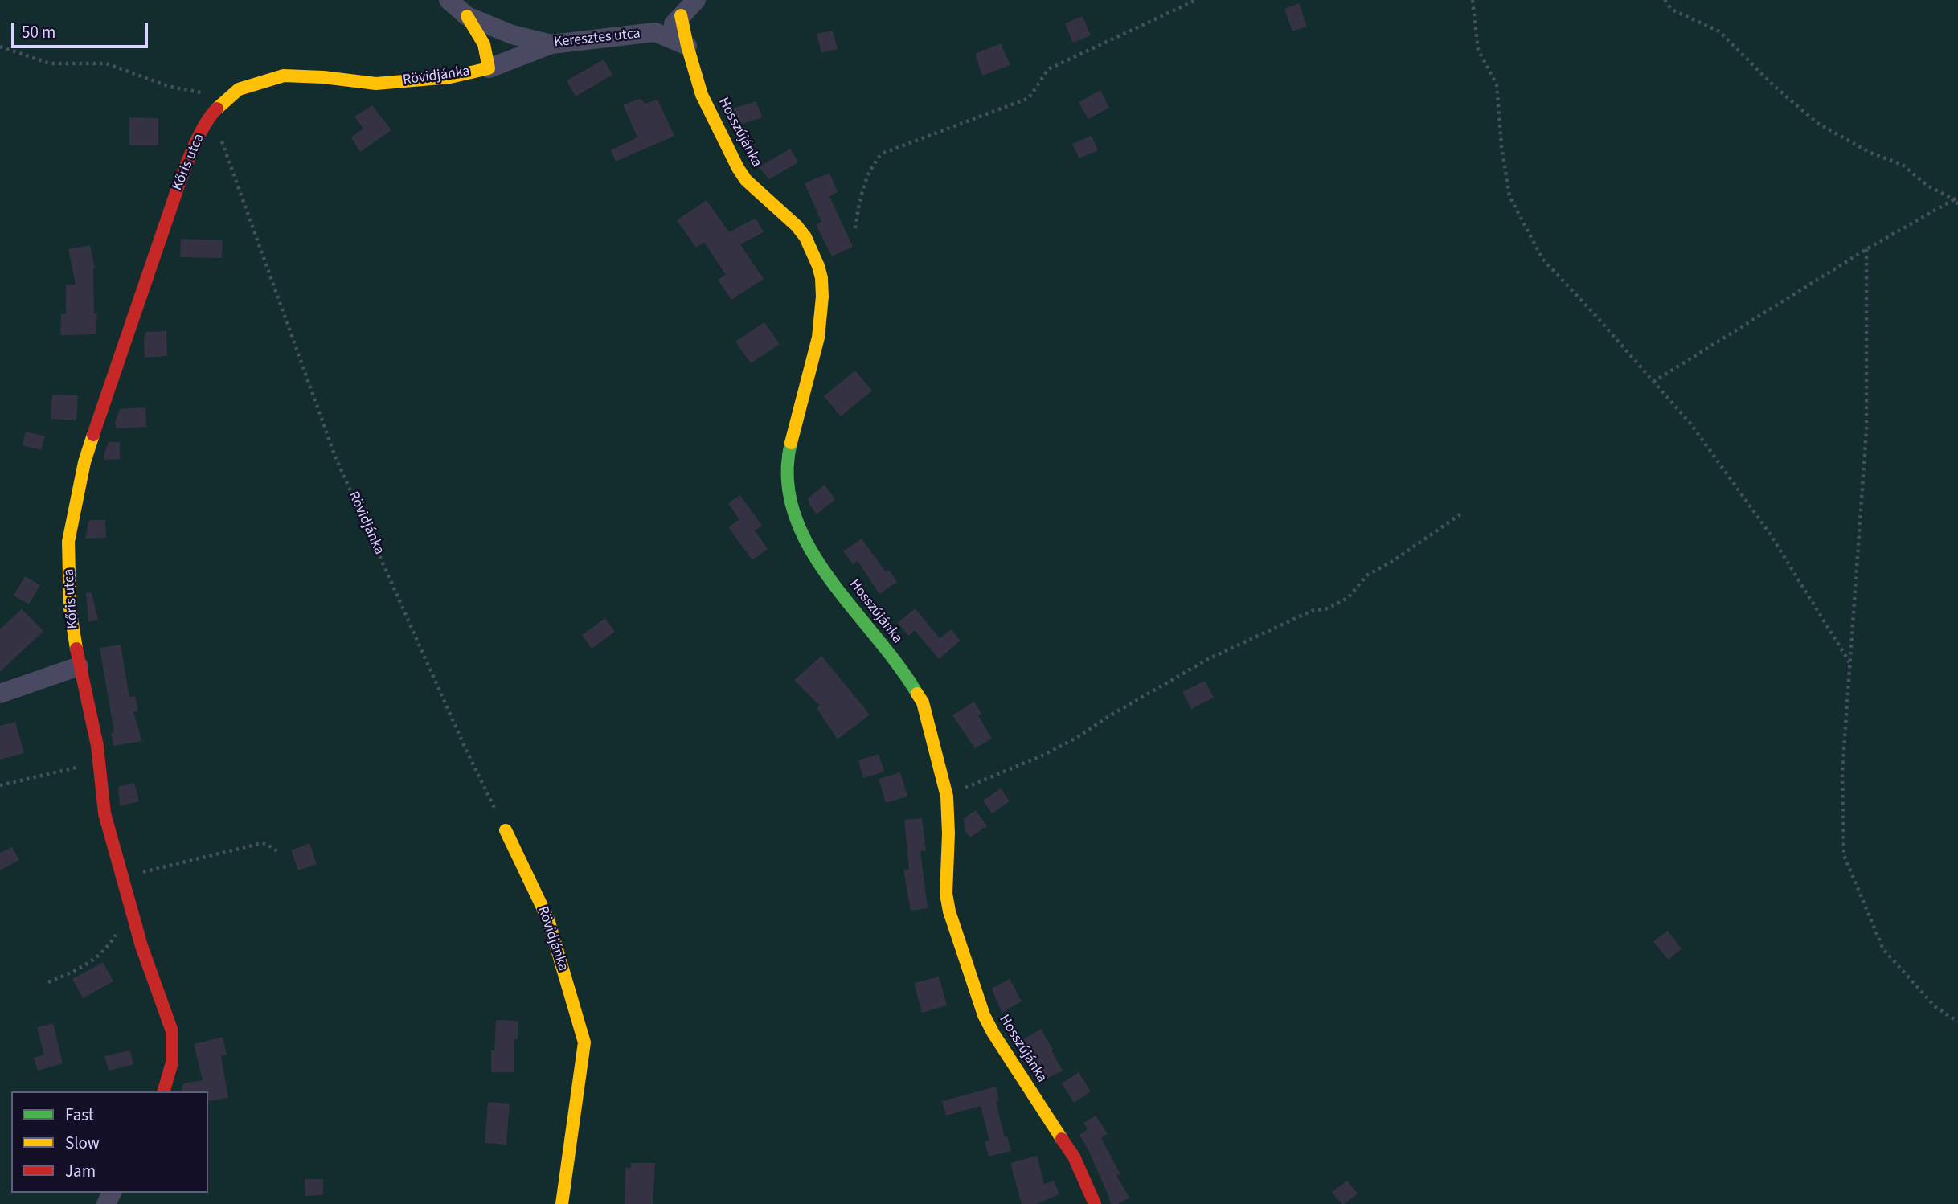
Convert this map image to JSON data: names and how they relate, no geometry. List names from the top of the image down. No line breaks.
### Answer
{"streets":{"street":["Keresztes utca","Rövidjánka","Hosszújánka","Kőris utca"]},"crossings":[["Keresztes utca","Rövidjánka"],["Keresztes utca","Hosszújánka"],["Rövidjánka","Kőris utca"]],"legend":["Fast","Slow","Jam"],"scale_bar":"50 m"}
